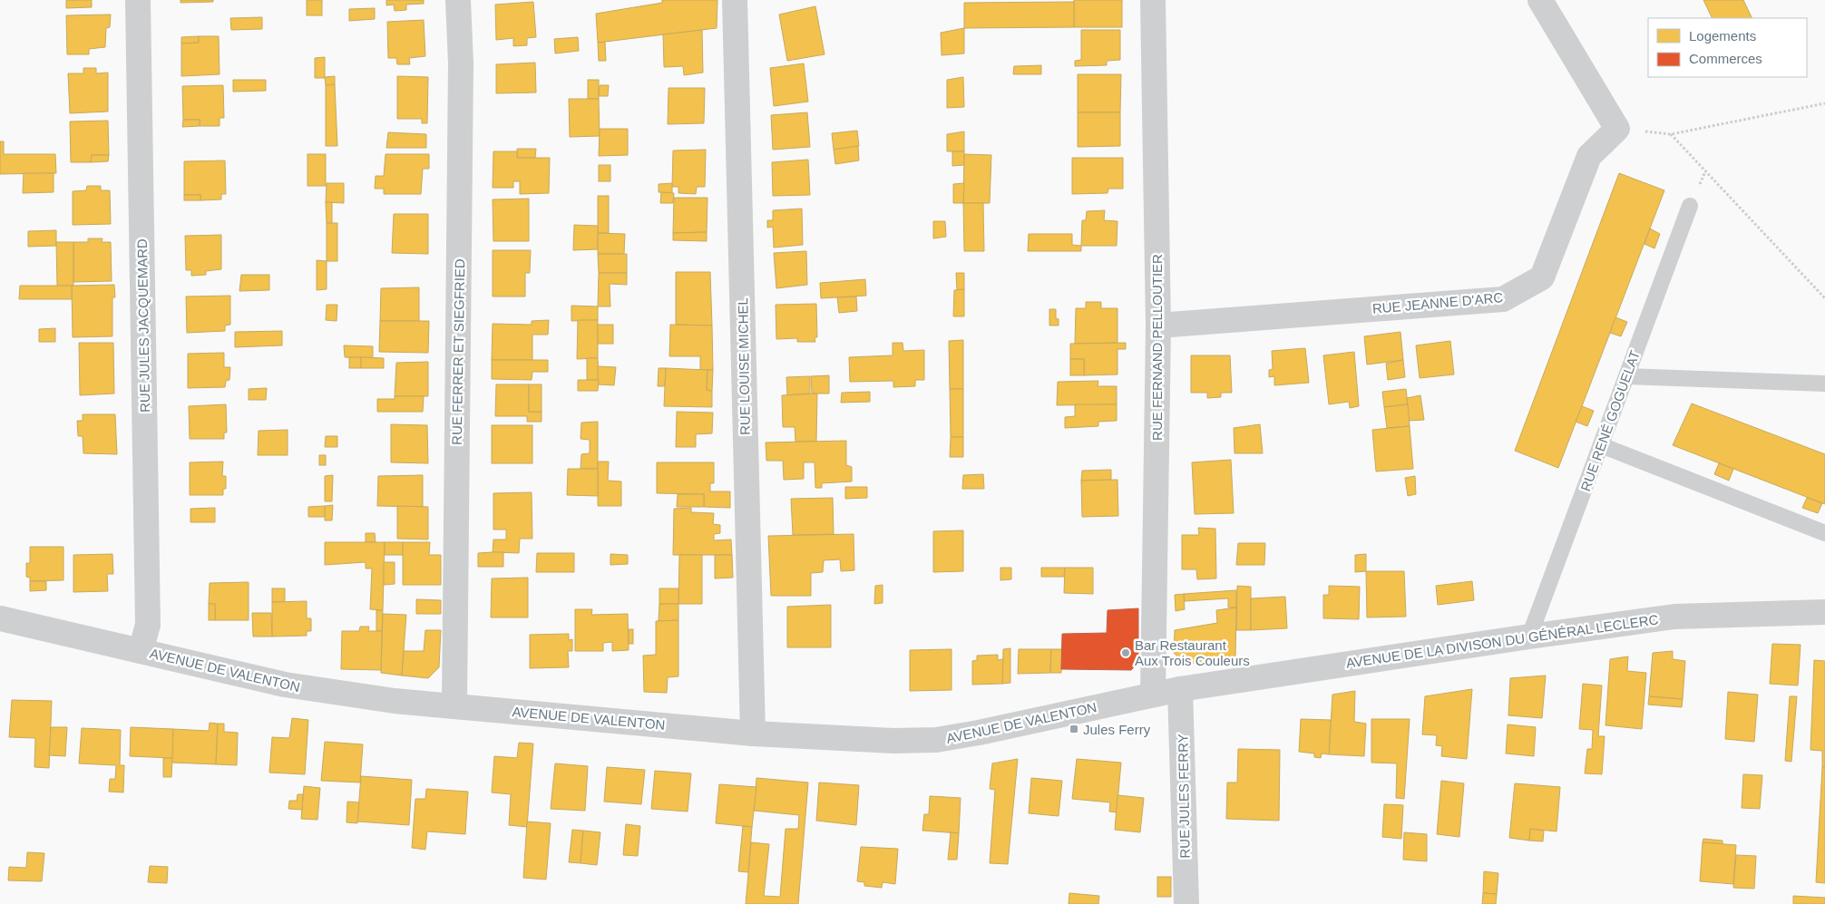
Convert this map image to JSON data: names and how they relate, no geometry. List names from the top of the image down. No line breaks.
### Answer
{"streets":{"street":["RUE JEANNE D'ARC","RUE JULES JACQUEMARD","RUE FERNAND PELLOUTIER","RUE FERRER ET SIEGFRIED","RUE LOUISE MICHEL","AVENUE DE LA DIVISON DU GÉNÉRAL LECLERC","AVENUE DE VALENTON","RUE JULES FERRY"],"lane":["RUE RENÉ GOGUELAT"]},"crossings":[["RUE JEANNE D'ARC","RUE FERNAND PELLOUTIER"],["RUE JULES JACQUEMARD","AVENUE DE VALENTON"],["RUE FERNAND PELLOUTIER","AVENUE DE VALENTON"],["RUE FERRER ET SIEGFRIED","AVENUE DE VALENTON"],["RUE LOUISE MICHEL","AVENUE DE VALENTON"],["RUE RENÉ GOGUELAT","AVENUE DE LA DIVISON DU GÉNÉRAL LECLERC"],["AVENUE DE LA DIVISON DU GÉNÉRAL LECLERC","AVENUE DE VALENTON"],["AVENUE DE LA DIVISON DU GÉNÉRAL LECLERC","RUE JULES FERRY"],["AVENUE DE VALENTON","RUE JULES FERRY"]],"places":{"other":["Bar Restaurant Aux Trois Couleurs"],"transit":["Jules Ferry"]},"legend":["Logements","Commerces"]}
